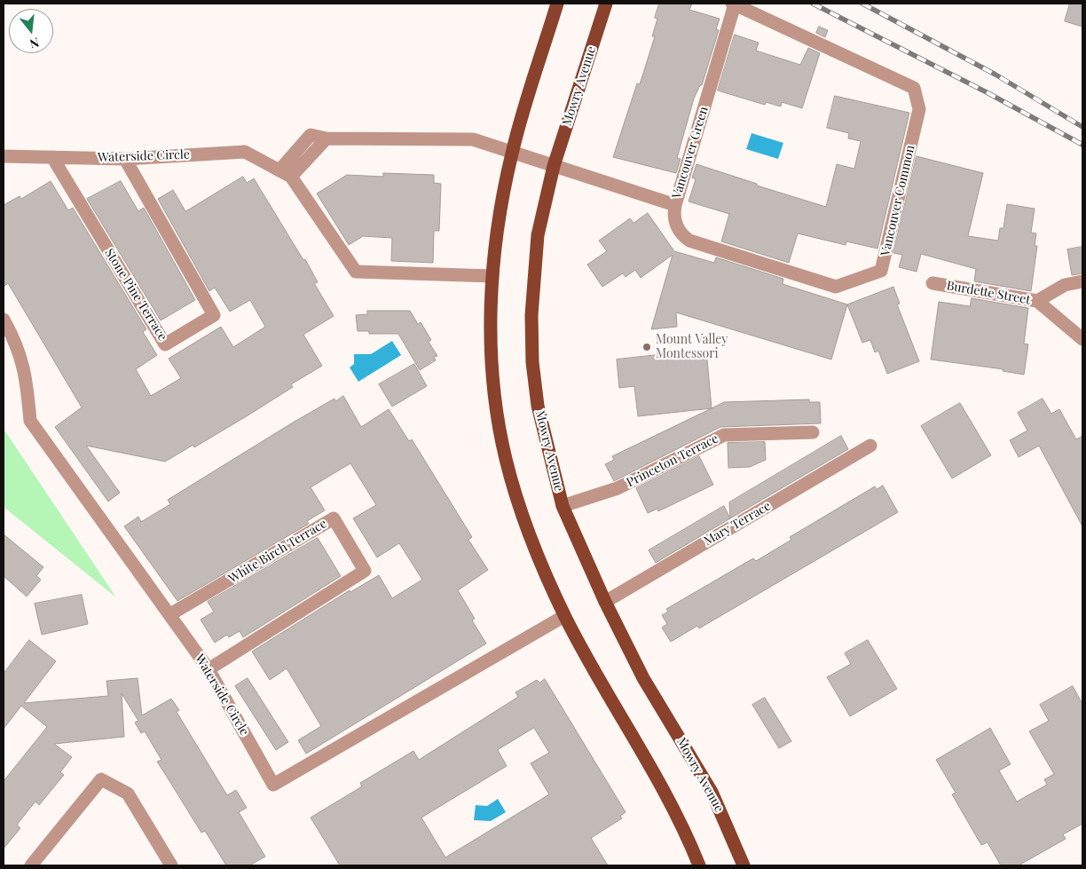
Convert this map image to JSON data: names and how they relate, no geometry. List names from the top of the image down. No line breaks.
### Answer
{"streets":{"main road":["Mowry Avenue"],"street":["Vancouver Green","Waterside Circle","Vancouver Common","Burdette Street","Stone Pine Terrace","Princeton Terrace","Mary Terrace","White Birch Terrace"]},"crossings":[["Mowry Avenue","Vancouver Green"],["Mowry Avenue","Princeton Terrace"],["Mowry Avenue","Mary Terrace"],["Vancouver Green","Vancouver Common"],["Waterside Circle","Stone Pine Terrace"],["Waterside Circle","White Birch Terrace"]],"places":["Mount Valley Montessori"],"north":"bottom"}
